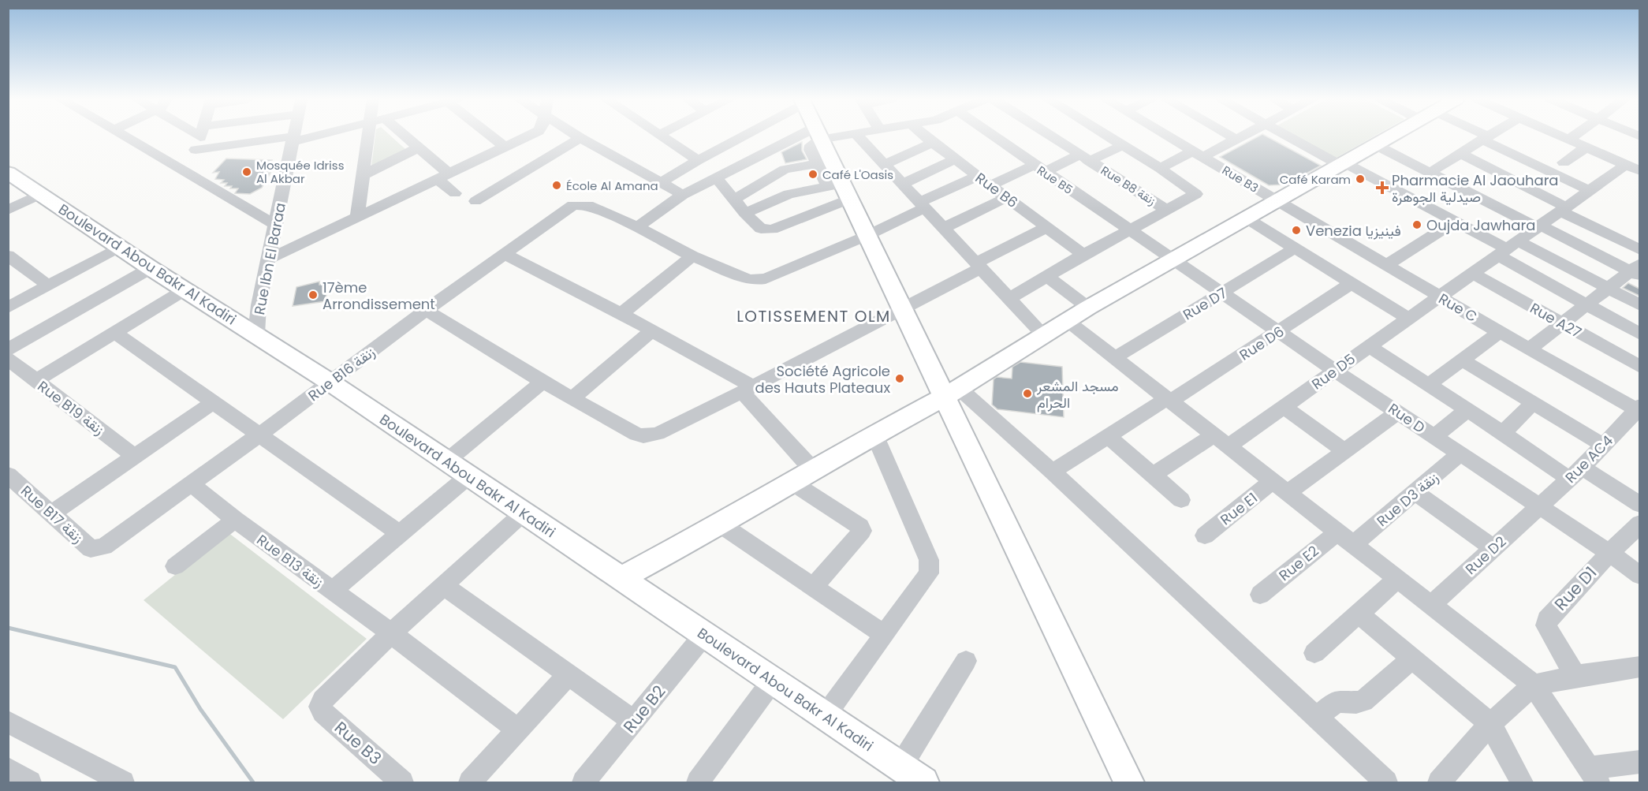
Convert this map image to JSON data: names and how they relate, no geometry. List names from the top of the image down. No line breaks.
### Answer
{"streets":{"main road":["Boulevard Abou Bakr Al Kadiri"],"street":["Rue B3","Rue B5","Rue B8 زنقة","Rue B6","Rue Ibn El Baraa","Rue D7","Rue C","Rue A27","Rue D6","Rue D5","Rue B16 زنقة","Rue B19 زنقة","Rue D","Rue AC4","Rue D3 زنقة","Rue E1","Rue B17 زنقة","Rue D2","Rue B13 زنقة","Rue E2","Rue D1","Rue B2"]},"crossings":[["Rue B3","Rue C"],["Rue B3","Rue B13 زنقة"],["Rue B5","Rue D"],["Rue Ibn El Baraa","Boulevard Abou Bakr Al Kadiri"],["Boulevard Abou Bakr Al Kadiri","Rue B16 زنقة"],["Boulevard Abou Bakr Al Kadiri","Rue B2"],["Rue D7","Rue D"],["Rue C","Rue D5"],["Rue C","Rue AC4"],["Rue A27","Rue D5"],["Rue D6","Rue D"],["Rue D5","Rue D"],["Rue B16 زنقة","Rue B17 زنقة"],["Rue B16 زنقة","Rue B13 زنقة"],["Rue D","Rue AC4"],["Rue D","Rue D3 زنقة"],["Rue D","Rue E1"],["Rue D","Rue D2"],["Rue D","Rue D1"],["Rue AC4","Rue D2"]],"districts":["LOTISSEMENT OLM"],"places":{"other":["Mosquée Idriss Al Akbar","Café L'Oasis","Café Karam","École Al Amana","Oujda Jawhara","Venezia فينيزيا","17ème Arrondissement","Société Agricole des Hauts Plateaux","مسجد المشعر الحرام"],"health":["Pharmacie Al Jaouhara صيدلية الجوهرة"]}}
